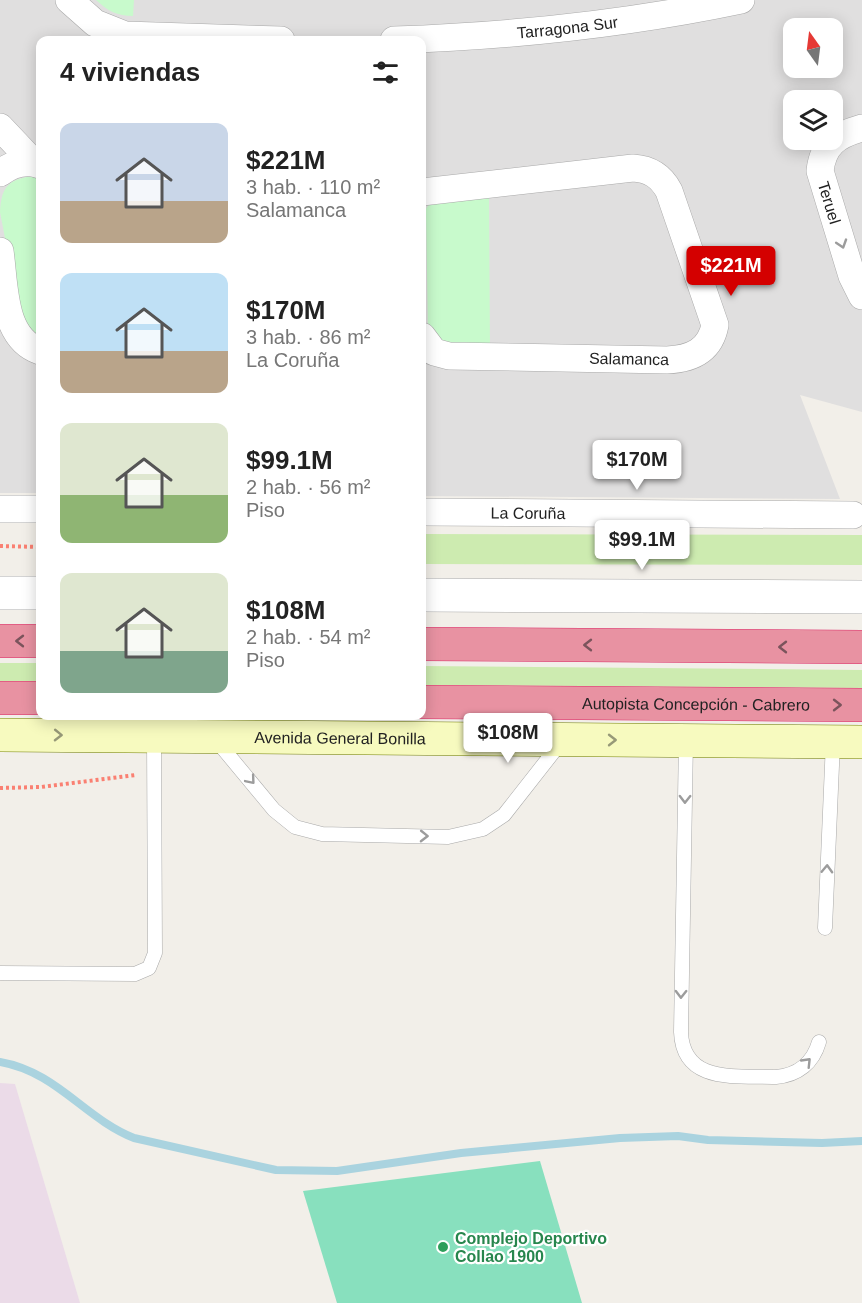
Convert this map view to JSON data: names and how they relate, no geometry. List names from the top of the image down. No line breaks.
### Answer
{"streets":{"highway":["Autopista Concepción - Cabrero"],"main road":["Avenida General Bonilla"],"street":["Tarragona Sur","Teruel","Salamanca","La Coruña"]},"one_way":["Teruel"],"places":["Complejo Deportivo Collao 1900"],"north":"top","page":{"heading":"4 viviendas","list":[{"name":"$221M","note":"3 hab. · 110 m² · Salamanca"},{"name":"$170M","note":"3 hab. · 86 m² · La Coruña"},{"name":"$99.1M","note":"2 hab. · 56 m² · Piso"},{"name":"$108M","note":"2 hab. · 54 m² · Piso"}],"price":["$221M","$170M","$99.1M","$108M"]}}
